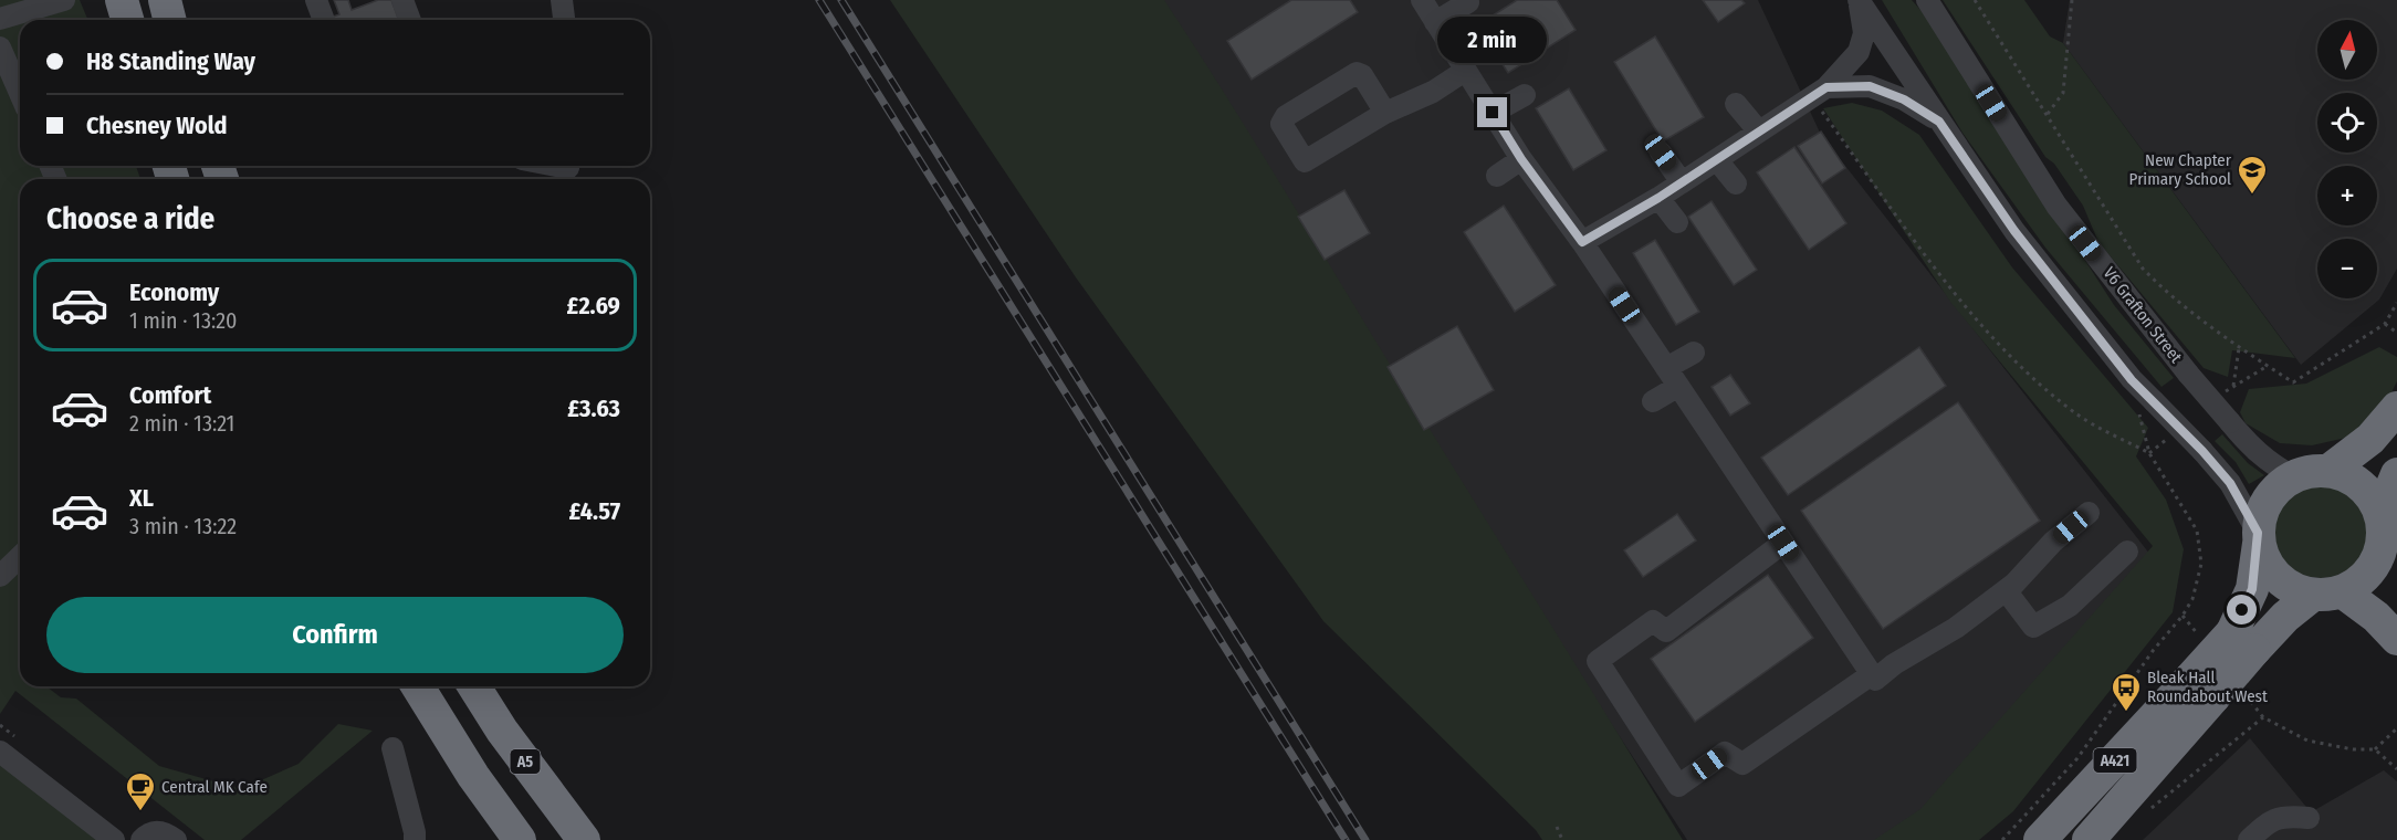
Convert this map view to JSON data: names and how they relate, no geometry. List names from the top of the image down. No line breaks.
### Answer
{"streets":{"highway":["A421","A5"],"street":["V6 Grafton Street"]},"crossings":[["V6 Grafton Street","A421"]],"places":{"school or university":["New Chapter Primary School"],"bus stop":["Bleak Hall Roundabout West"],"cafe":["Central MK Cafe"]},"north":"top","page":{"bubble":"2 min","map_buttons":["+","−"],"banner":["H8 Standing Way","Chesney Wold"],"heading":"Choose a ride","list":[{"name":"Economy","note":"1 min · 13:20","value":"£2.69"},{"name":"Comfort","note":"2 min · 13:21","value":"£3.63"},{"name":"XL","note":"3 min · 13:22","value":"£4.57"}],"buttons":"Confirm"}}
